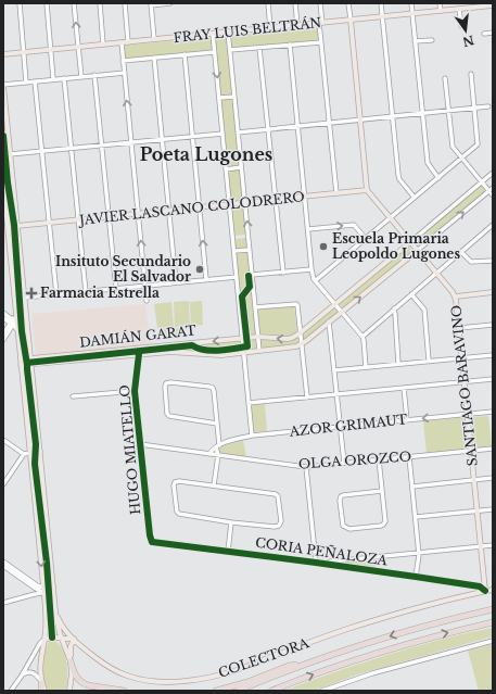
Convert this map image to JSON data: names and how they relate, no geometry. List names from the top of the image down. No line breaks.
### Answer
{"streets":{"main road":["FRAY LUIS BELTRÁN","JAVIER LASCANO COLODRERO","DAMIÁN GARAT","SANTIAGO BARAVINO","COLECTORA"],"street":["AZOR GRIMAUT","HUGO MIATELLO","OLGA OROZCO","CORIA PEÑALOZA"]},"crossings":[["JAVIER LASCANO COLODRERO","SANTIAGO BARAVINO"],["DAMIÁN GARAT","SANTIAGO BARAVINO"],["DAMIÁN GARAT","HUGO MIATELLO"],["SANTIAGO BARAVINO","AZOR GRIMAUT"],["SANTIAGO BARAVINO","OLGA OROZCO"],["SANTIAGO BARAVINO","CORIA PEÑALOZA"],["SANTIAGO BARAVINO","COLECTORA"],["AZOR GRIMAUT","OLGA OROZCO"],["HUGO MIATELLO","OLGA OROZCO"],["HUGO MIATELLO","CORIA PEÑALOZA"],["CORIA PEÑALOZA","COLECTORA"]],"districts":["Poeta Lugones"],"places":{"other":["Escuela Primaria Leopoldo Lugones","Insituto Secundario El Salvador"],"health":["Farmacia Estrella"]},"north":"bottom"}
